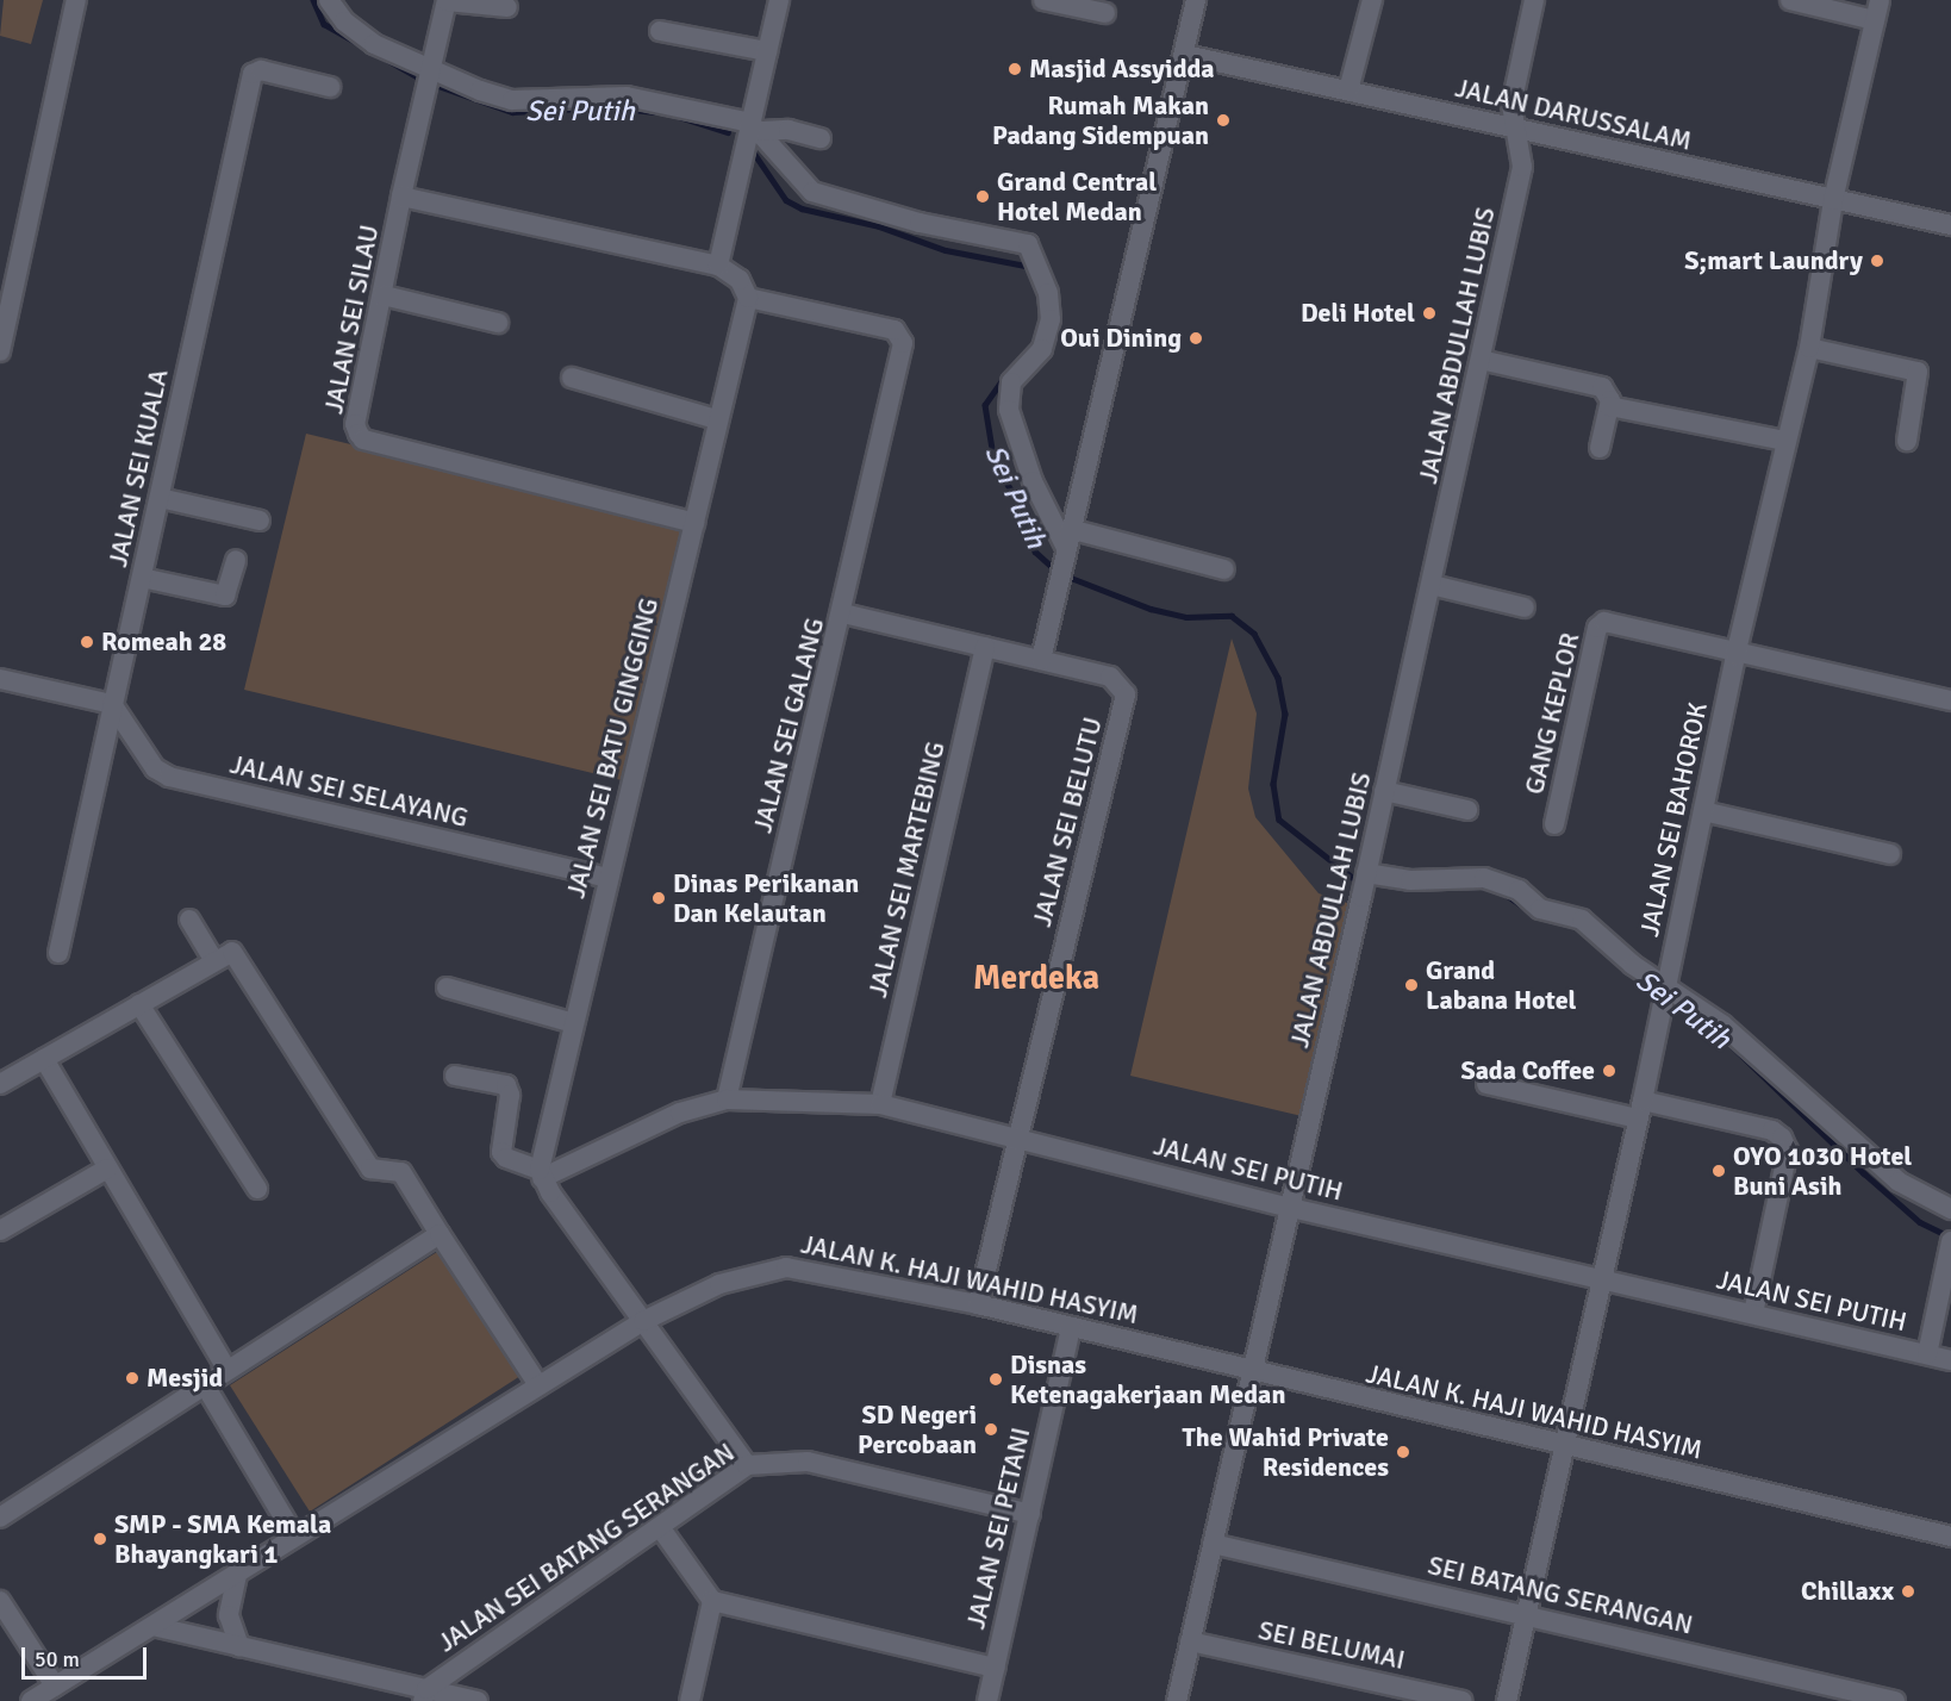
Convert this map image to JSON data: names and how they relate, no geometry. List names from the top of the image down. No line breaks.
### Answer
{"streets":{"street":["JALAN DARUSSALAM","JALAN SEI SILAU","JALAN ABDULLAH LUBIS","JALAN SEI KUALA","GANG KEPLOR","JALAN SEI GALANG","JALAN SEI BATU GINGGING","JALAN SEI SELAYANG","JALAN SEI BAHOROK","JALAN SEI BELUTU","JALAN SEI MARTEBING","JALAN SEI PUTIH","JALAN K. HAJI WAHID HASYIM","JALAN SEI PETANI","JALAN SEI BATANG SERANGAN","SEI BATANG SERANGAN","SEI BELUMAI"]},"crossings":[["JALAN DARUSSALAM","JALAN ABDULLAH LUBIS"],["JALAN DARUSSALAM","JALAN SEI BAHOROK"],["JALAN SEI SILAU","JALAN SEI BATU GINGGING"],["JALAN ABDULLAH LUBIS","JALAN SEI PUTIH"],["JALAN ABDULLAH LUBIS","JALAN K. HAJI WAHID HASYIM"],["JALAN ABDULLAH LUBIS","SEI BATANG SERANGAN"],["JALAN ABDULLAH LUBIS","SEI BELUMAI"],["JALAN SEI KUALA","JALAN SEI SELAYANG"],["GANG KEPLOR","JALAN SEI BAHOROK"],["JALAN SEI GALANG","JALAN SEI BATU GINGGING"],["JALAN SEI GALANG","JALAN SEI BELUTU"],["JALAN SEI GALANG","JALAN SEI PUTIH"],["JALAN SEI BATU GINGGING","JALAN SEI SELAYANG"],["JALAN SEI BATU GINGGING","JALAN SEI PUTIH"],["JALAN SEI BAHOROK","JALAN SEI PUTIH"],["JALAN SEI BAHOROK","JALAN K. HAJI WAHID HASYIM"],["JALAN SEI BAHOROK","SEI BATANG SERANGAN"],["JALAN SEI BELUTU","JALAN SEI MARTEBING"],["JALAN SEI BELUTU","JALAN SEI PUTIH"],["JALAN SEI BELUTU","JALAN K. HAJI WAHID HASYIM"],["JALAN SEI MARTEBING","JALAN SEI PUTIH"],["JALAN K. HAJI WAHID HASYIM","JALAN SEI PETANI"],["JALAN SEI PETANI","JALAN SEI BATANG SERANGAN"]],"districts":["Merdeka"],"water":["Sei Putih"],"places":["Masjid Assyidda","Rumah Makan Padang Sidempuan","Grand Central Hotel Medan","S;mart Laundry","Deli Hotel","Oui Dining","Romeah 28","Dinas Perikanan Dan Kelautan","Grand Labana Hotel","Sada Coffee","OYO 1030 Hotel Buni Asih","Mesjid","Disnas Ketenagakerjaan Medan","SD Negeri Percobaan","The Wahid Private Residences","SMP - SMA Kemala Bhayangkari 1","Chillaxx"],"scale_bar":"50 m"}
